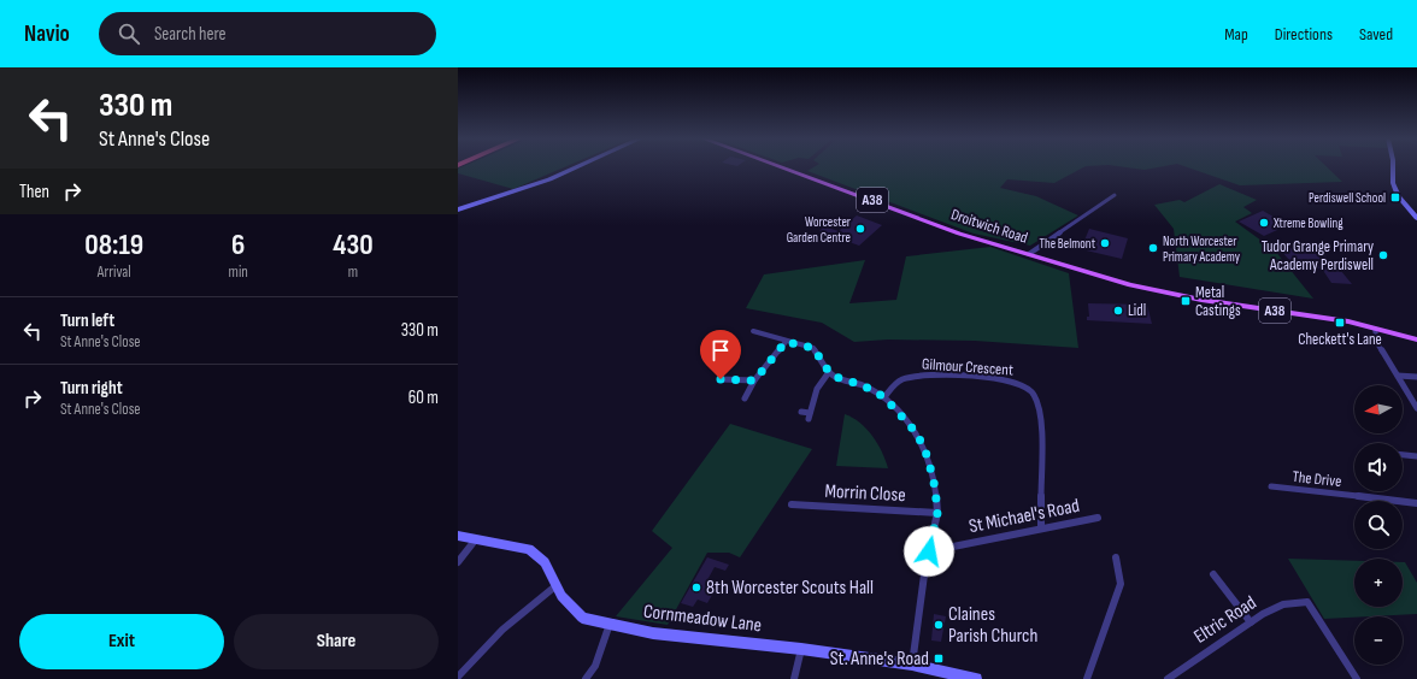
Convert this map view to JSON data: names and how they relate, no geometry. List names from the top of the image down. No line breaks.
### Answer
{"streets":{"main road":["A38","Droitwich Road"],"street":["Gilmour Crescent","The Drive","Morrin Close","St Michael's Road","Cornmeadow Lane","Eltric Road"]},"crossings":[["Gilmour Crescent","St Michael's Road"]],"places":{"transit":["Perdiswell School","Metal Castings","Checkett's Lane","St. Anne's Road"],"other":["Xtreme Bowling","Worcester Garden Centre","The Belmont","North Worcester Primary Academy","Tudor Grange Primary Academy Perdiswell","Lidl","8th Worcester Scouts Hall","Claines Parish Church"]},"north":"left","page":{"header":"Navio","search":"Search here","nav":["Map","Directions","Saved"],"turn":["330 m","St Anne's Close"],"then":"Then","eta":["08:19","Arrival","6","min","430","m"],"list":[{"name":"Turn left","note":"St Anne's Close","value":"330 m"},{"name":"Turn right","note":"St Anne's Close","value":"60 m"}],"map_buttons":["+","−"],"buttons":["Exit","Share"]}}
